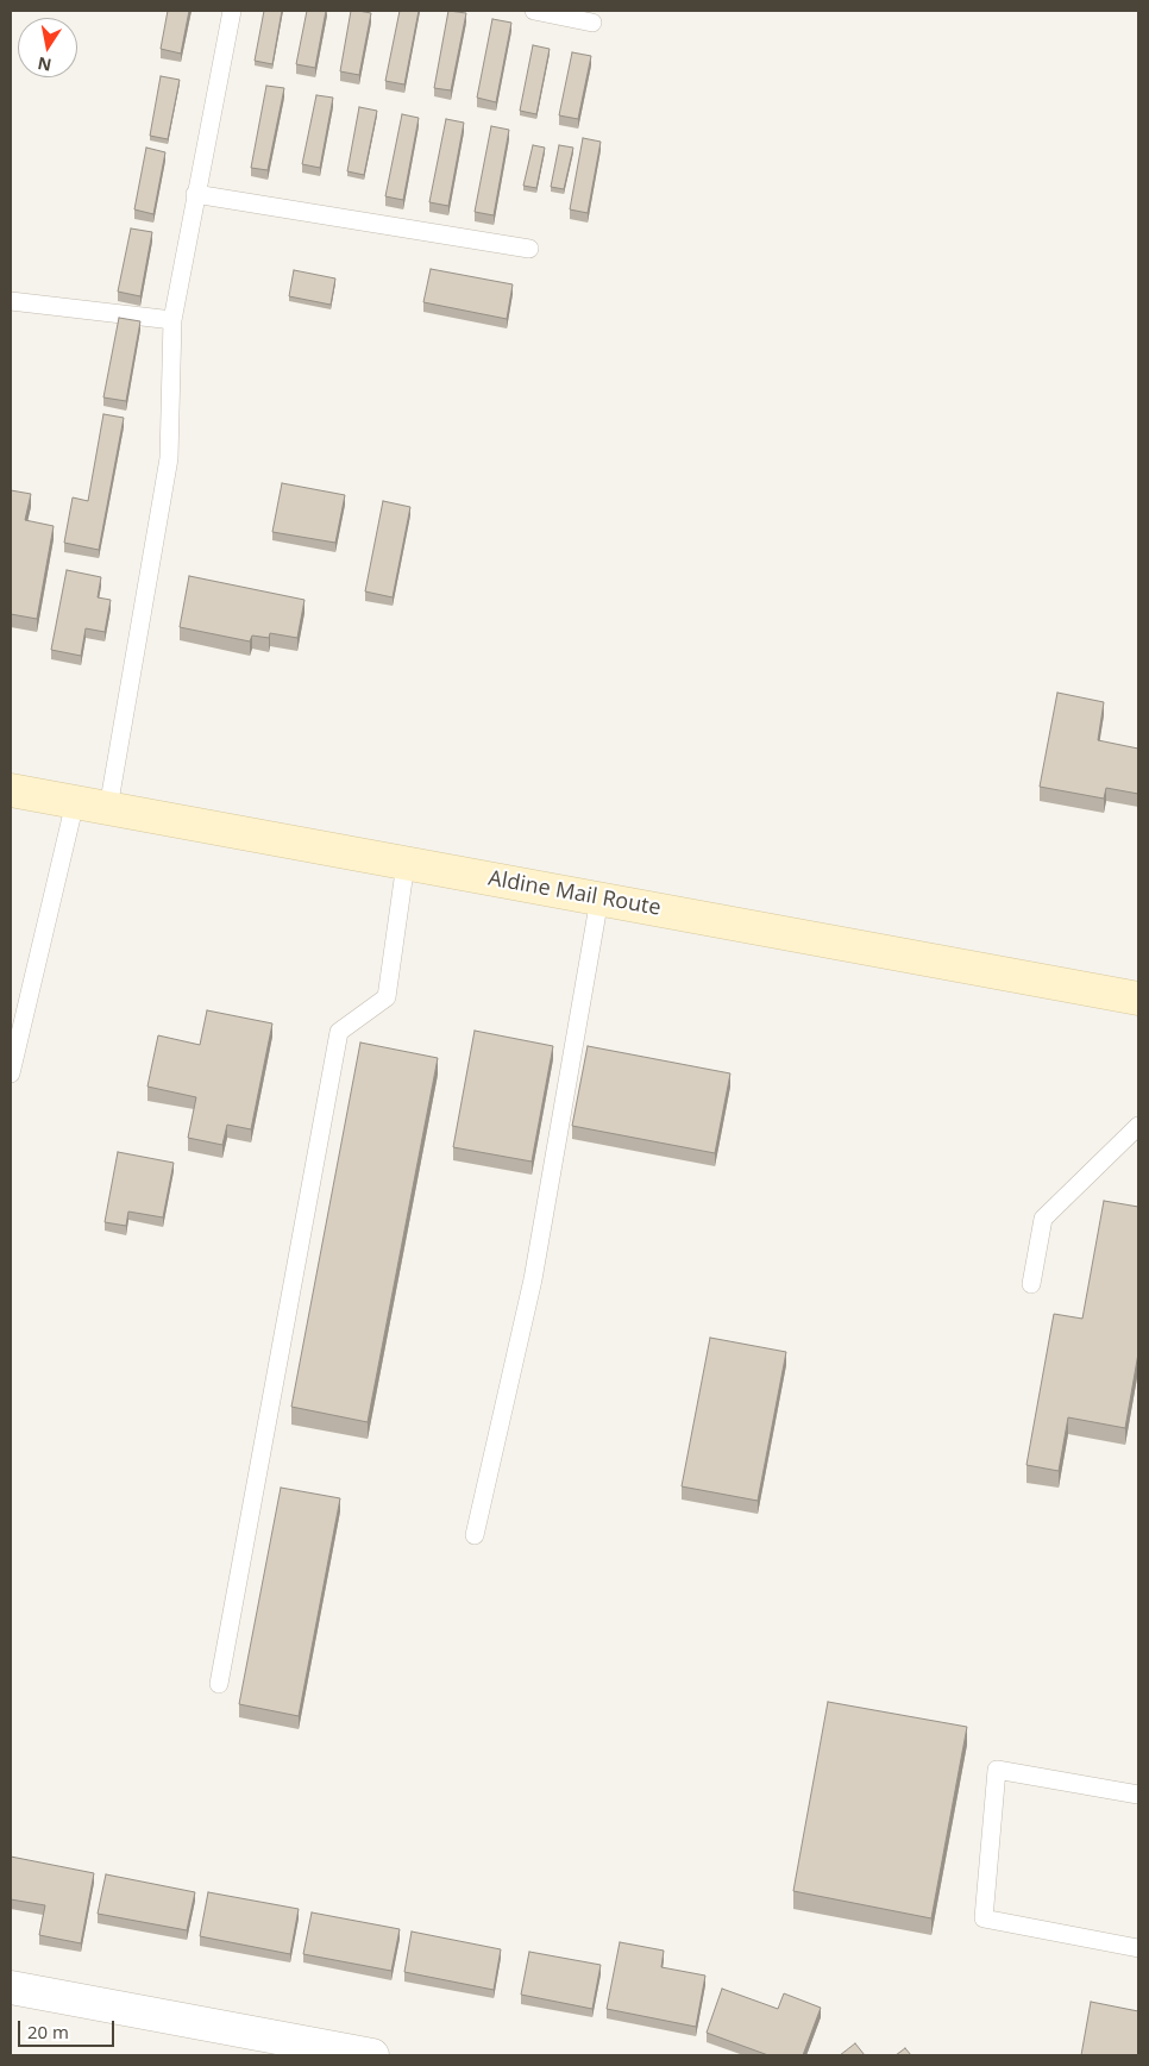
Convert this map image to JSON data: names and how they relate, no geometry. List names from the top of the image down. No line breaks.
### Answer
{"streets":{"main road":["Aldine Mail Route"]},"scale_bar":"20 m","north":"bottom"}
